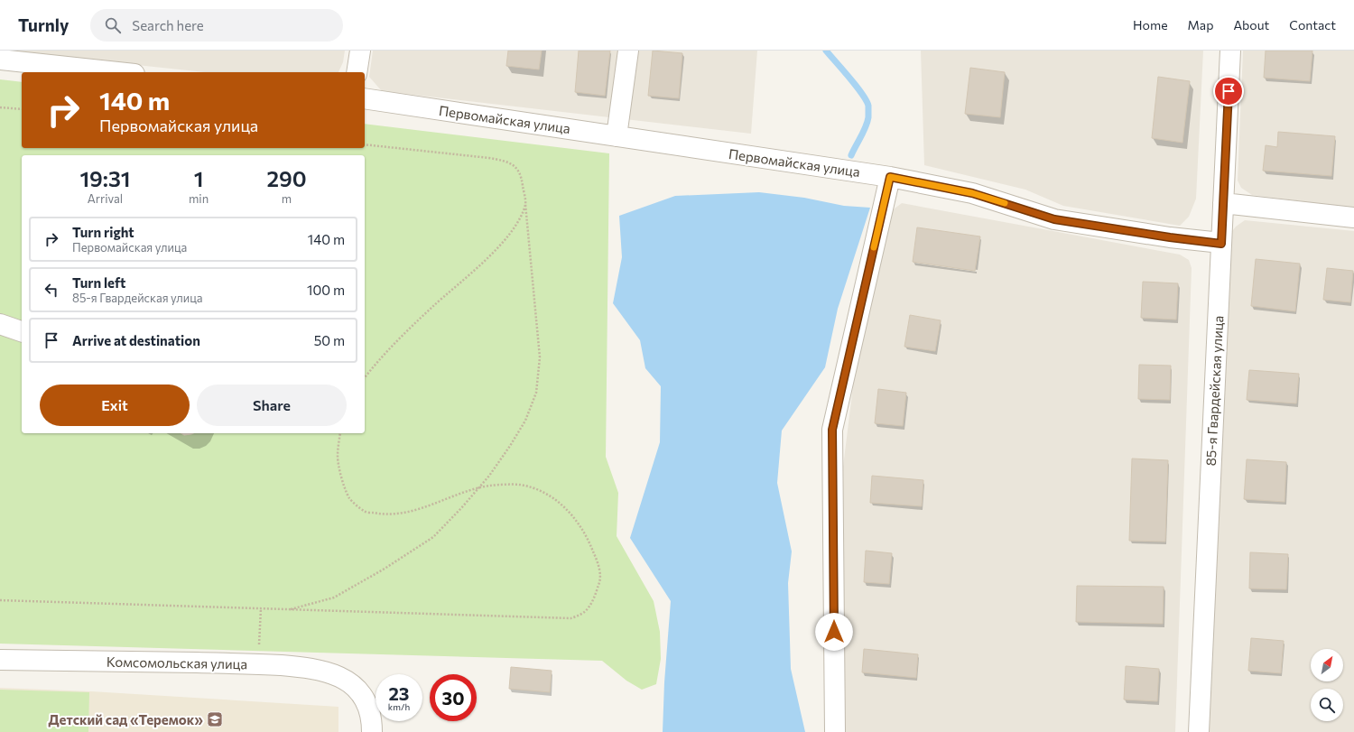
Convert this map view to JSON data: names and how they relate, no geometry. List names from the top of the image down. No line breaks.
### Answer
{"streets":{"street":["Первомайская улица","85-я Гвардейская улица","Комсомольская улица"]},"crossings":[["Первомайская улица","85-я Гвардейская улица"]],"places":{"school or university":["Детский сад «Теремок»"]},"north":"top right","page":{"header":"Turnly","search":"Search here","nav":["Home","Map","About","Contact"],"turn":["140 m","Первомайская улица"],"eta":["19:31","Arrival","1","min","290","m"],"list":[{"name":"Turn right","note":"Первомайская улица","value":"140 m"},{"name":"Turn left","note":"85-я Гвардейская улица","value":"100 m"},{"name":"Arrive at destination","value":"50 m"}],"buttons":["Exit","Share"],"speed":"23 km/h","limit":"30"}}
